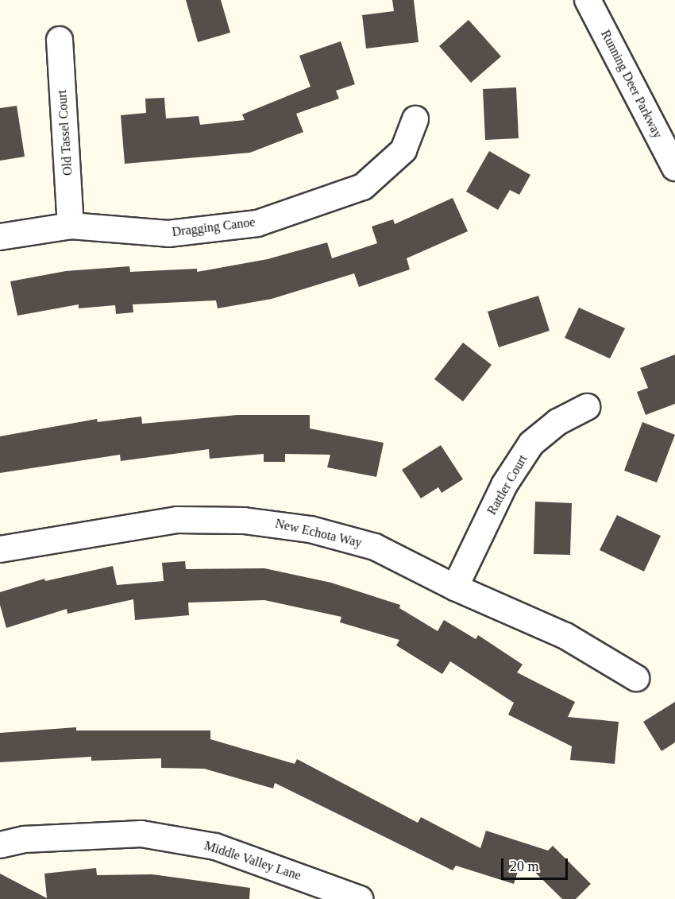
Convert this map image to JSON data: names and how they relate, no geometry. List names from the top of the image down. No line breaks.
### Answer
{"streets":{"street":["Running Deer Parkway","Old Tassel Court","Dragging Canoe","Rattler Court","New Echota Way","Middle Valley Lane"]},"crossings":[["Old Tassel Court","Dragging Canoe"],["Rattler Court","New Echota Way"]],"scale_bar":"20 m"}
